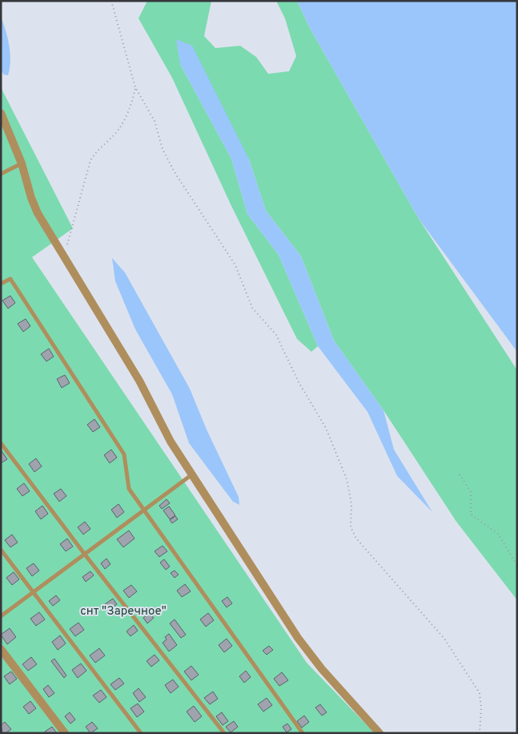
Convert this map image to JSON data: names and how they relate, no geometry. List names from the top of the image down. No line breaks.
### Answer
{"parks":["снт \"Заречное\""]}
